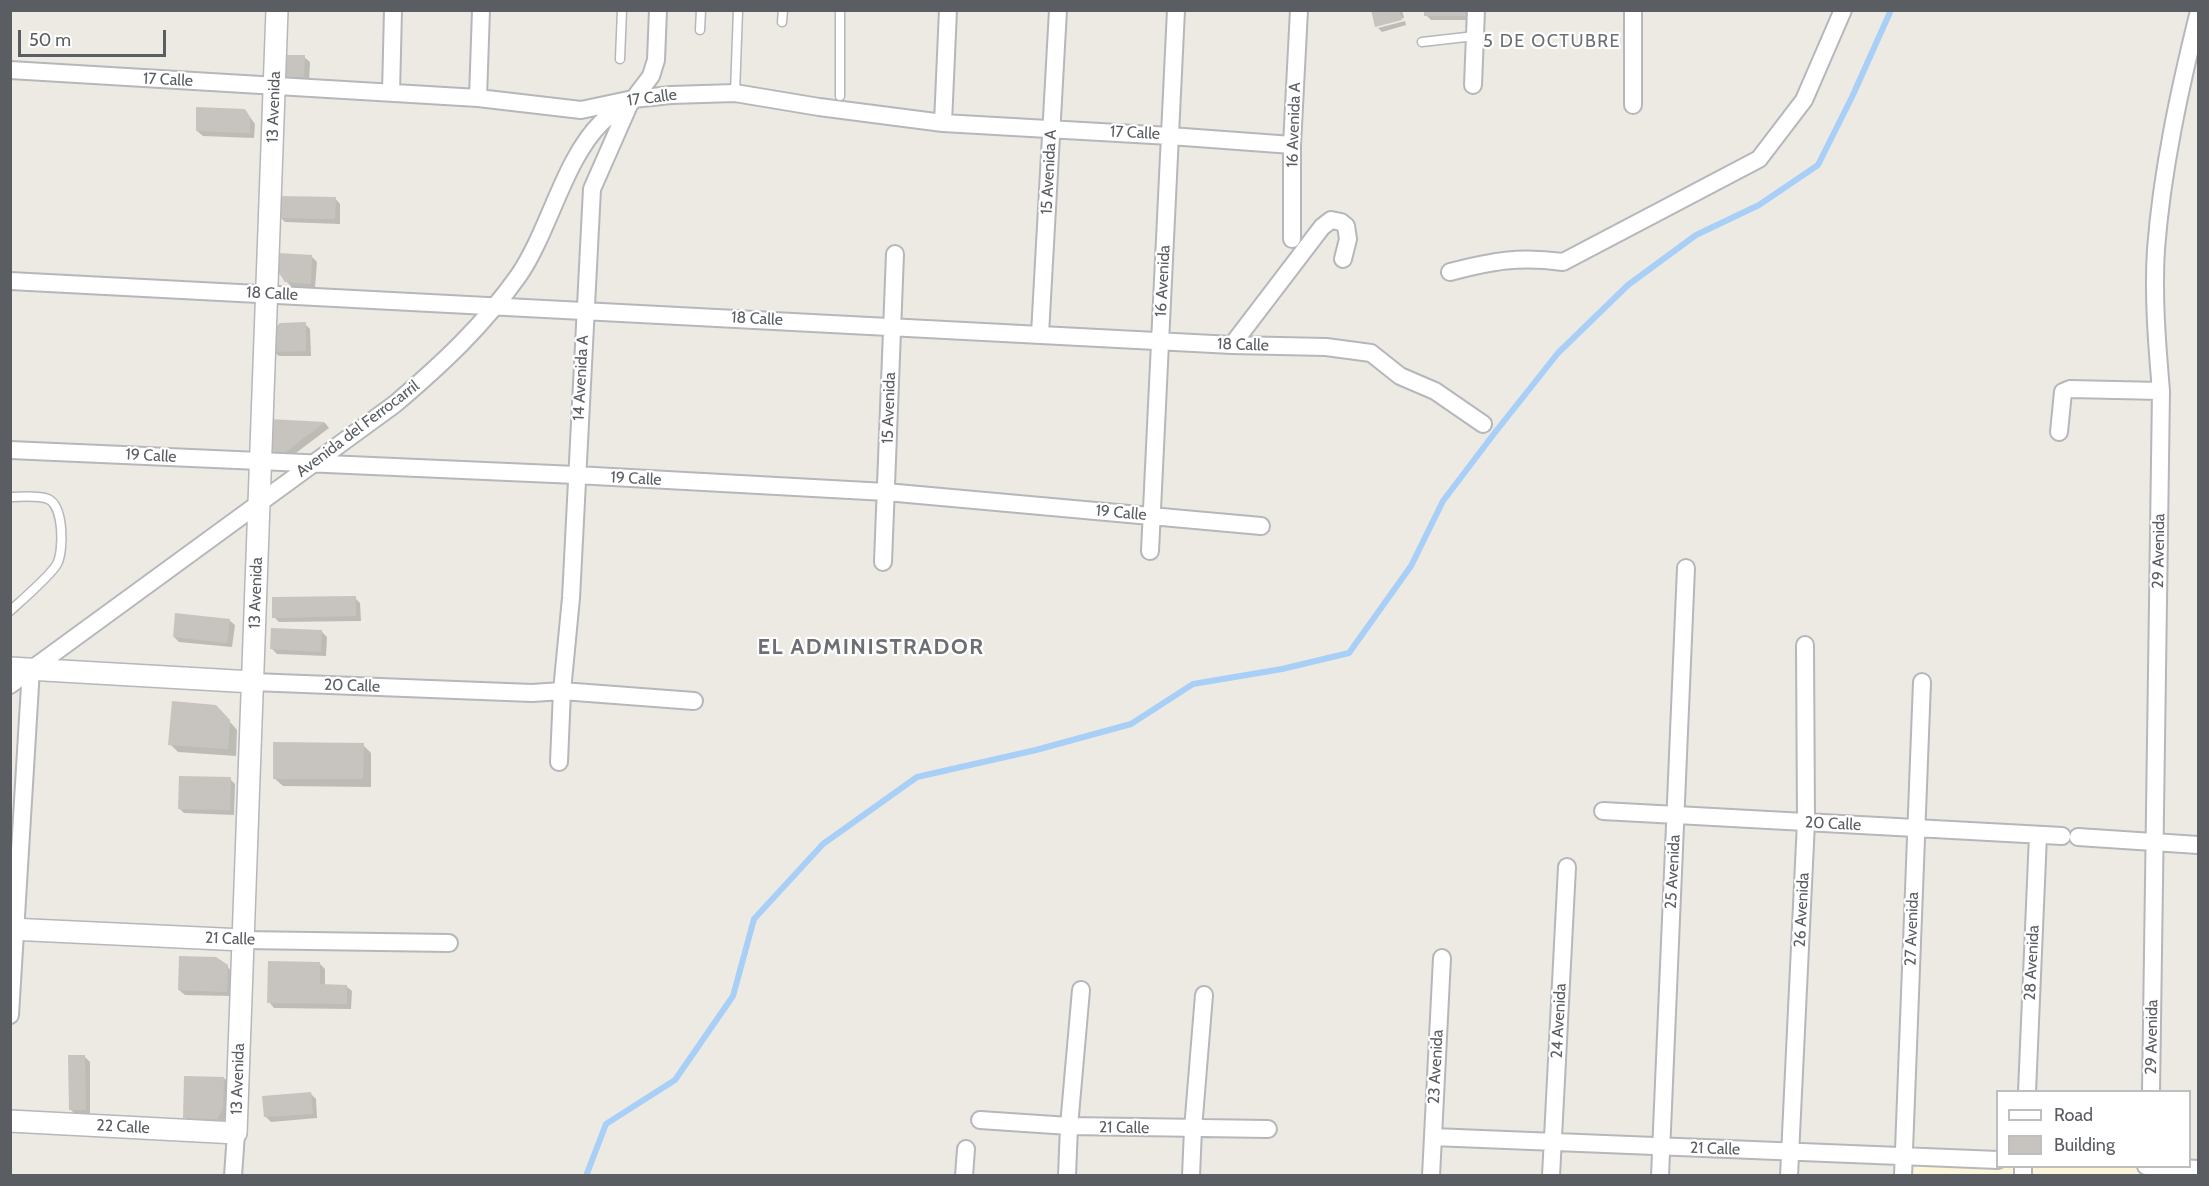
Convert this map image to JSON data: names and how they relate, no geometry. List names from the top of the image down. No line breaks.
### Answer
{"streets":{"street":["17 Calle","13 Avenida","16 Avenida A","15 Avenida A","16 Avenida","18 Calle","14 Avenida A","15 Avenida","Avenida del Ferrocarril","19 Calle","29 Avenida","20 Calle","25 Avenida","26 Avenida","27 Avenida","21 Calle","28 Avenida","24 Avenida","23 Avenida","22 Calle"]},"crossings":[["17 Calle","13 Avenida"],["17 Calle","16 Avenida A"],["17 Calle","15 Avenida A"],["17 Calle","16 Avenida"],["17 Calle","14 Avenida A"],["17 Calle","Avenida del Ferrocarril"],["13 Avenida","18 Calle"],["13 Avenida","Avenida del Ferrocarril"],["13 Avenida","19 Calle"],["13 Avenida","20 Calle"],["13 Avenida","21 Calle"],["13 Avenida","22 Calle"],["15 Avenida A","18 Calle"],["16 Avenida","18 Calle"],["16 Avenida","19 Calle"],["18 Calle","14 Avenida A"],["18 Calle","15 Avenida"],["18 Calle","Avenida del Ferrocarril"],["14 Avenida A","Avenida del Ferrocarril"],["14 Avenida A","19 Calle"],["14 Avenida A","20 Calle"],["15 Avenida","19 Calle"],["Avenida del Ferrocarril","19 Calle"],["Avenida del Ferrocarril","20 Calle"],["29 Avenida","20 Calle"],["20 Calle","25 Avenida"],["20 Calle","26 Avenida"],["20 Calle","27 Avenida"],["20 Calle","28 Avenida"],["25 Avenida","21 Calle"],["26 Avenida","21 Calle"],["27 Avenida","21 Calle"],["21 Calle","24 Avenida"],["21 Calle","23 Avenida"]],"districts":["5 DE OCTUBRE","EL ADMINISTRADOR"],"legend":["Road","Building"],"scale_bar":"50 m"}
